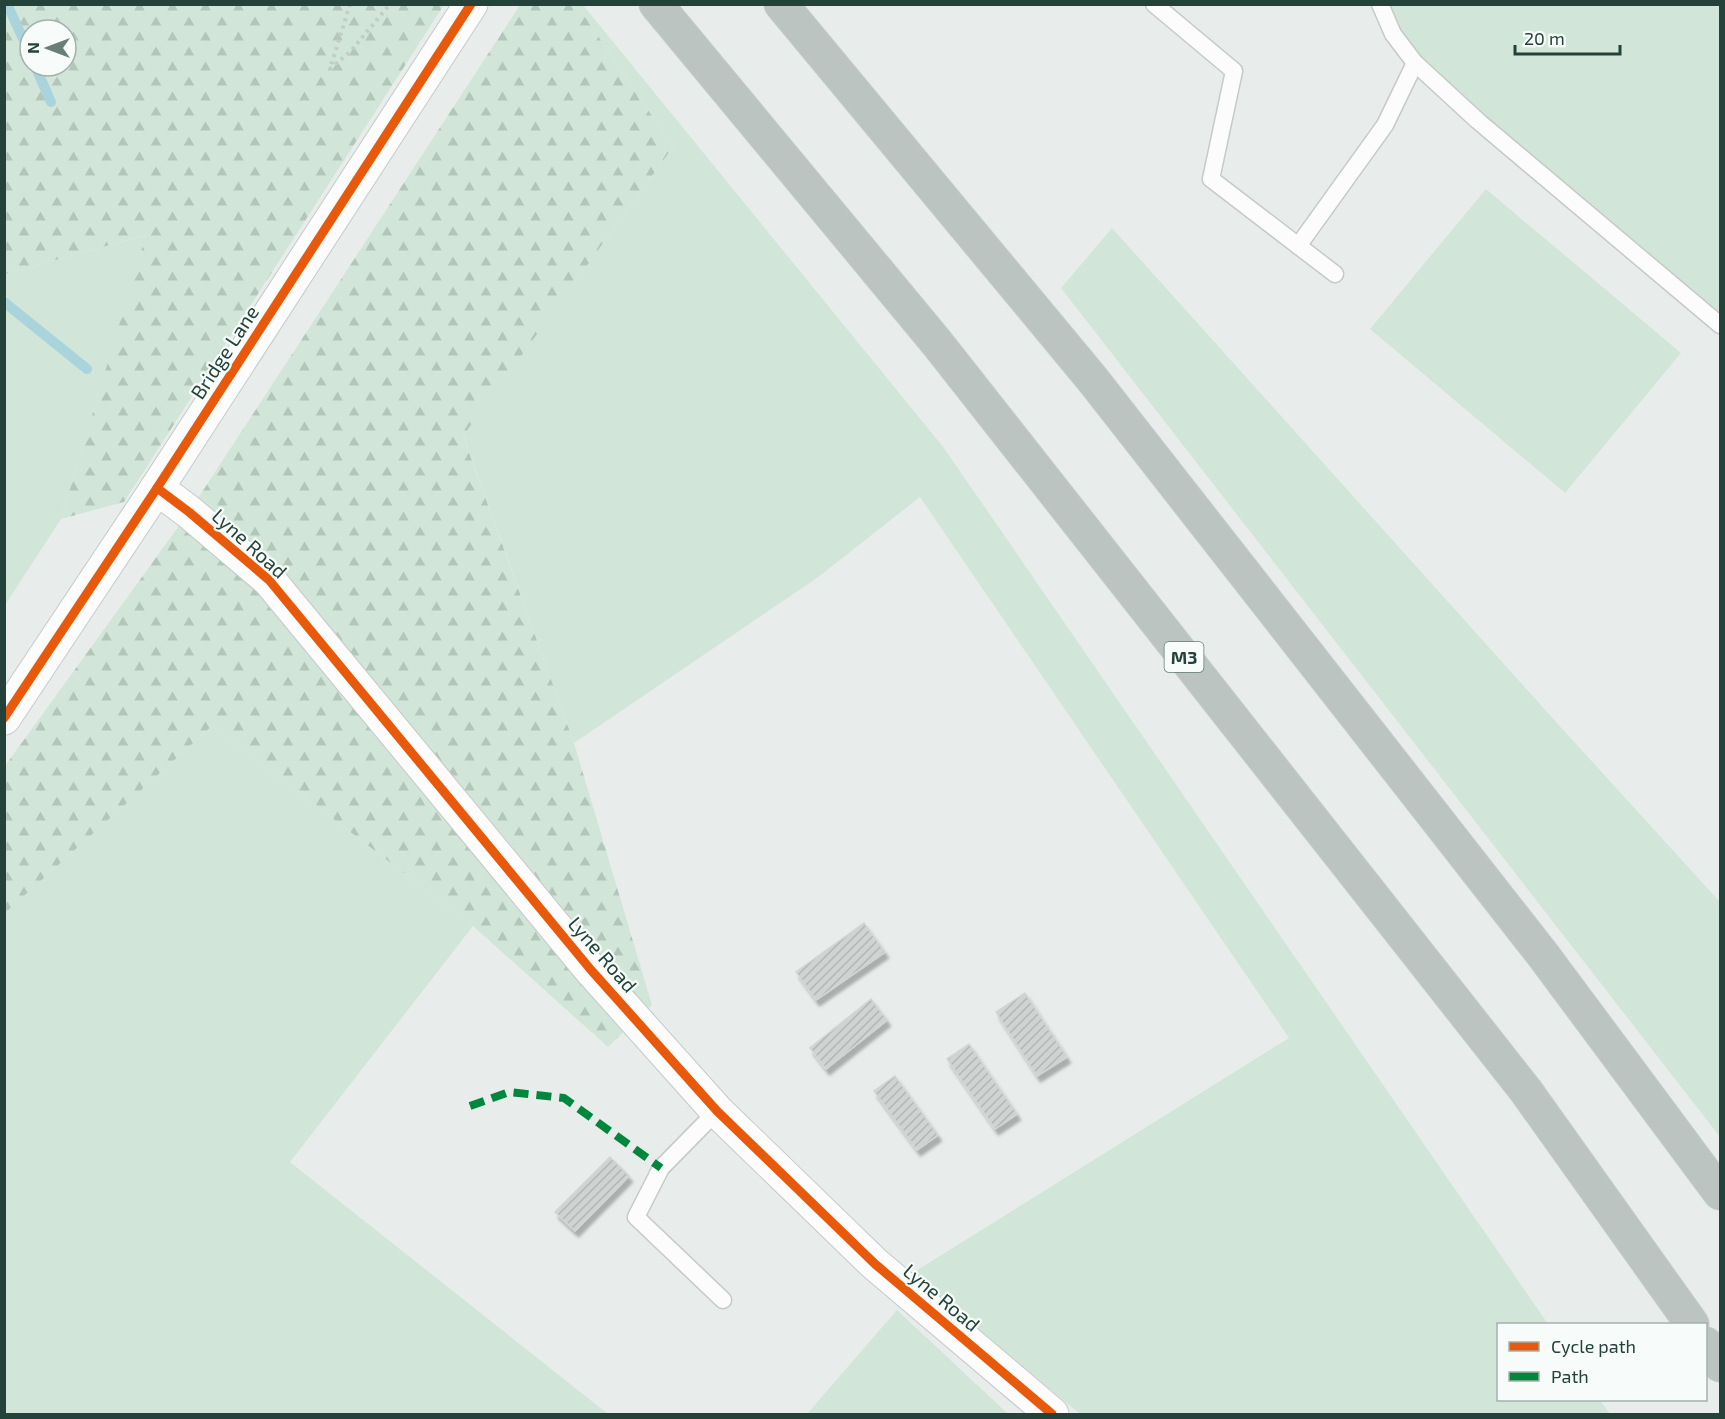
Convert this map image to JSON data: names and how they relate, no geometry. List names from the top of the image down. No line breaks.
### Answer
{"streets":{"highway":["M3"],"street":["Bridge Lane","Lyne Road"]},"crossings":[["Bridge Lane","Lyne Road"]],"legend":["Cycle path","Path"],"scale_bar":"20 m","north":"left"}
